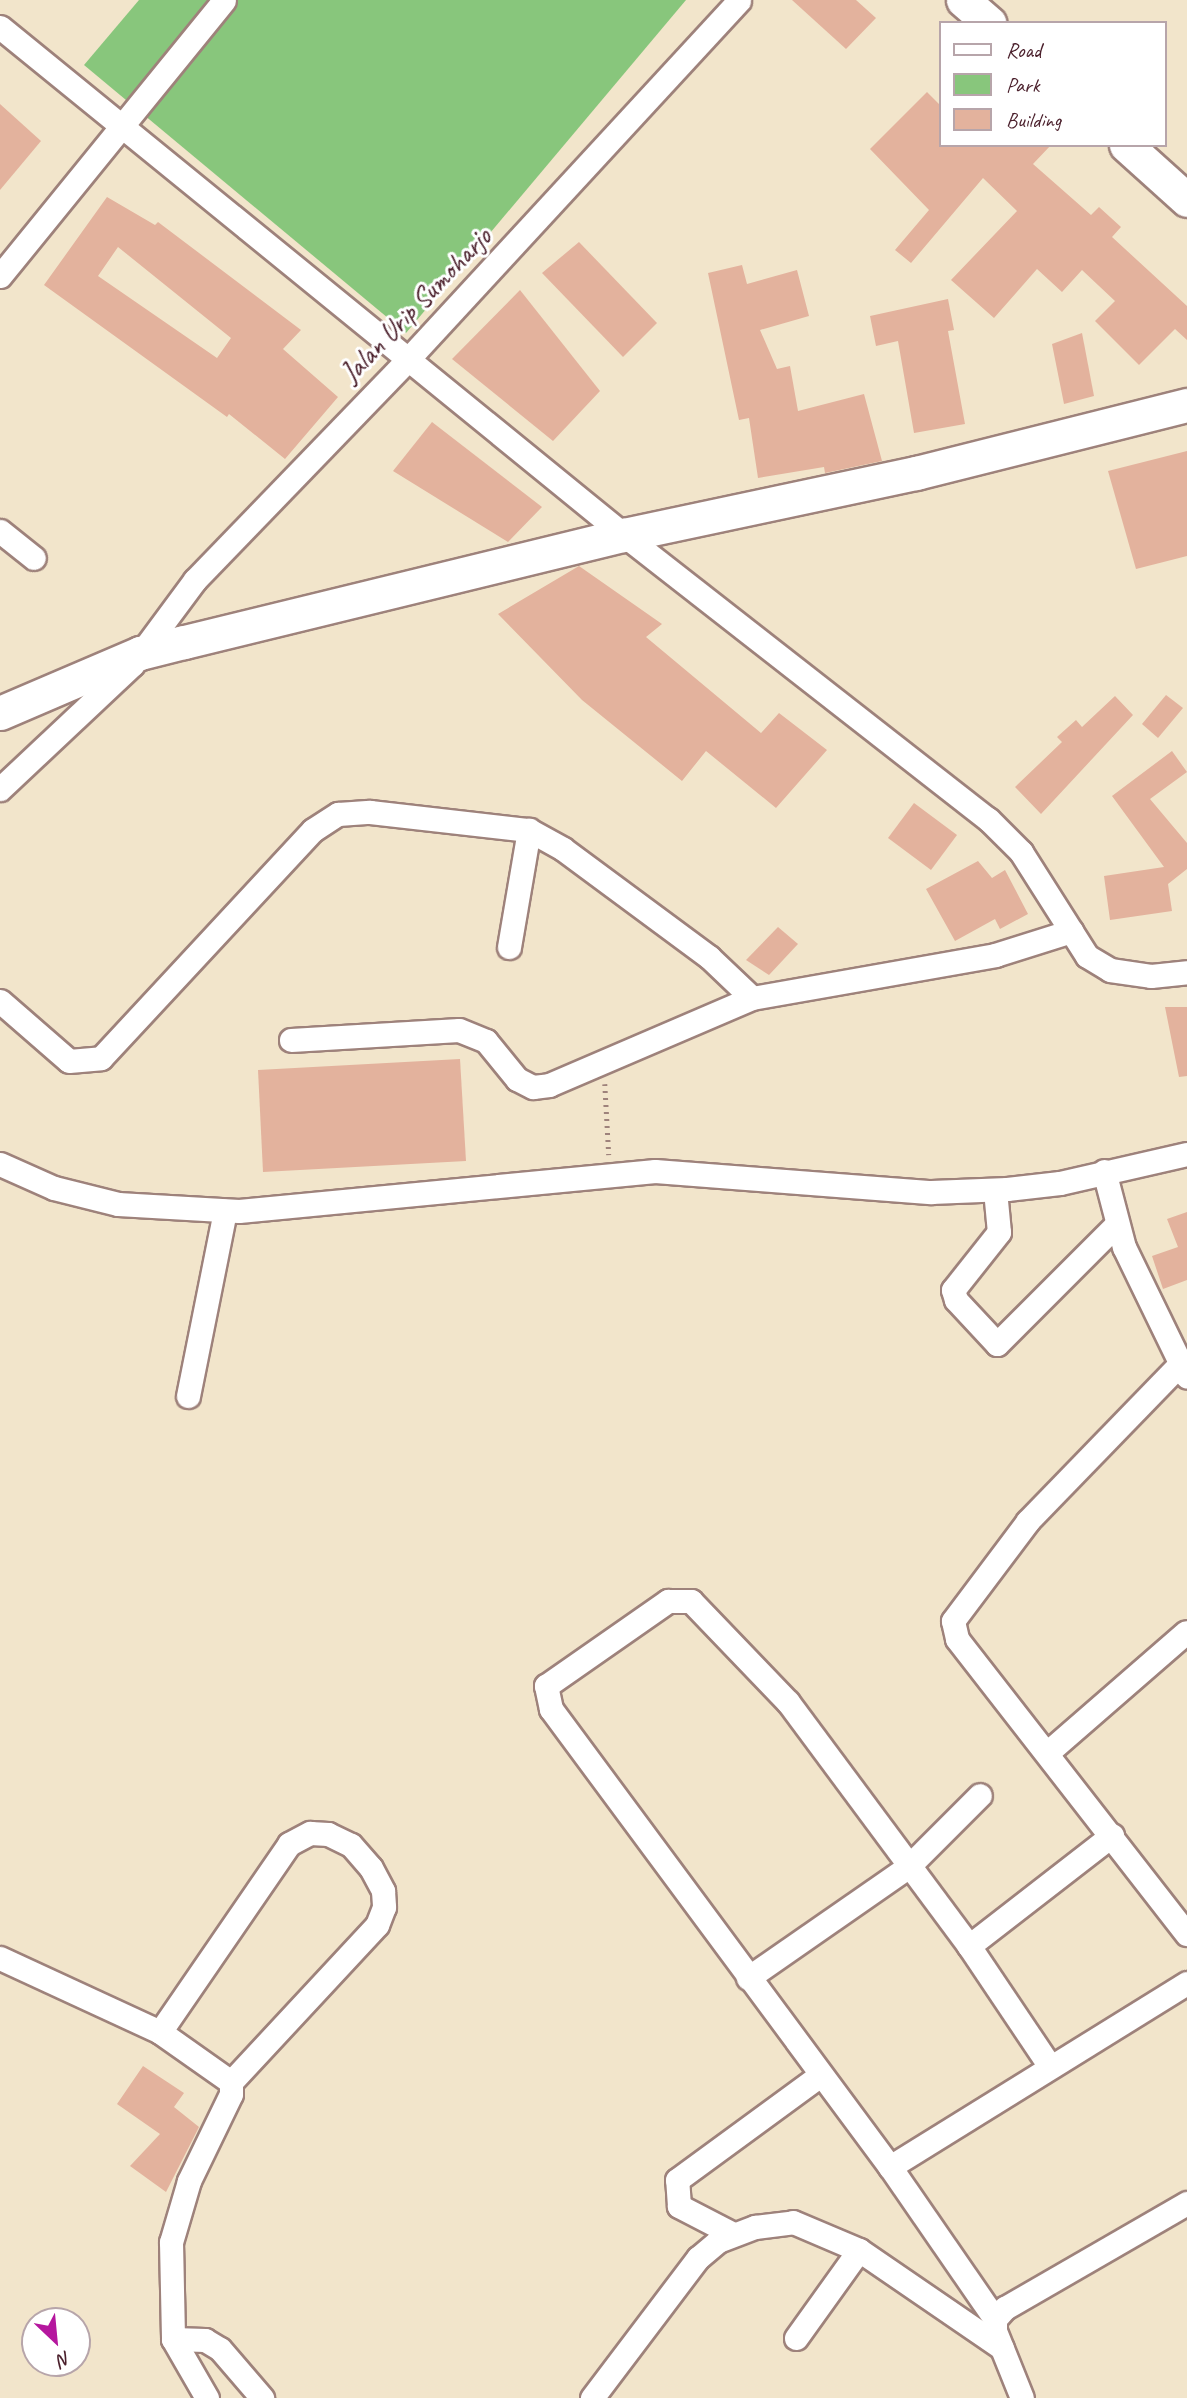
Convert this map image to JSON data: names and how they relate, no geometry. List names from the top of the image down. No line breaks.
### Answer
{"streets":{"street":["Jalan Urip Sumoharjo"]},"legend":["Road","Park","Building"],"north":"bottom right"}
